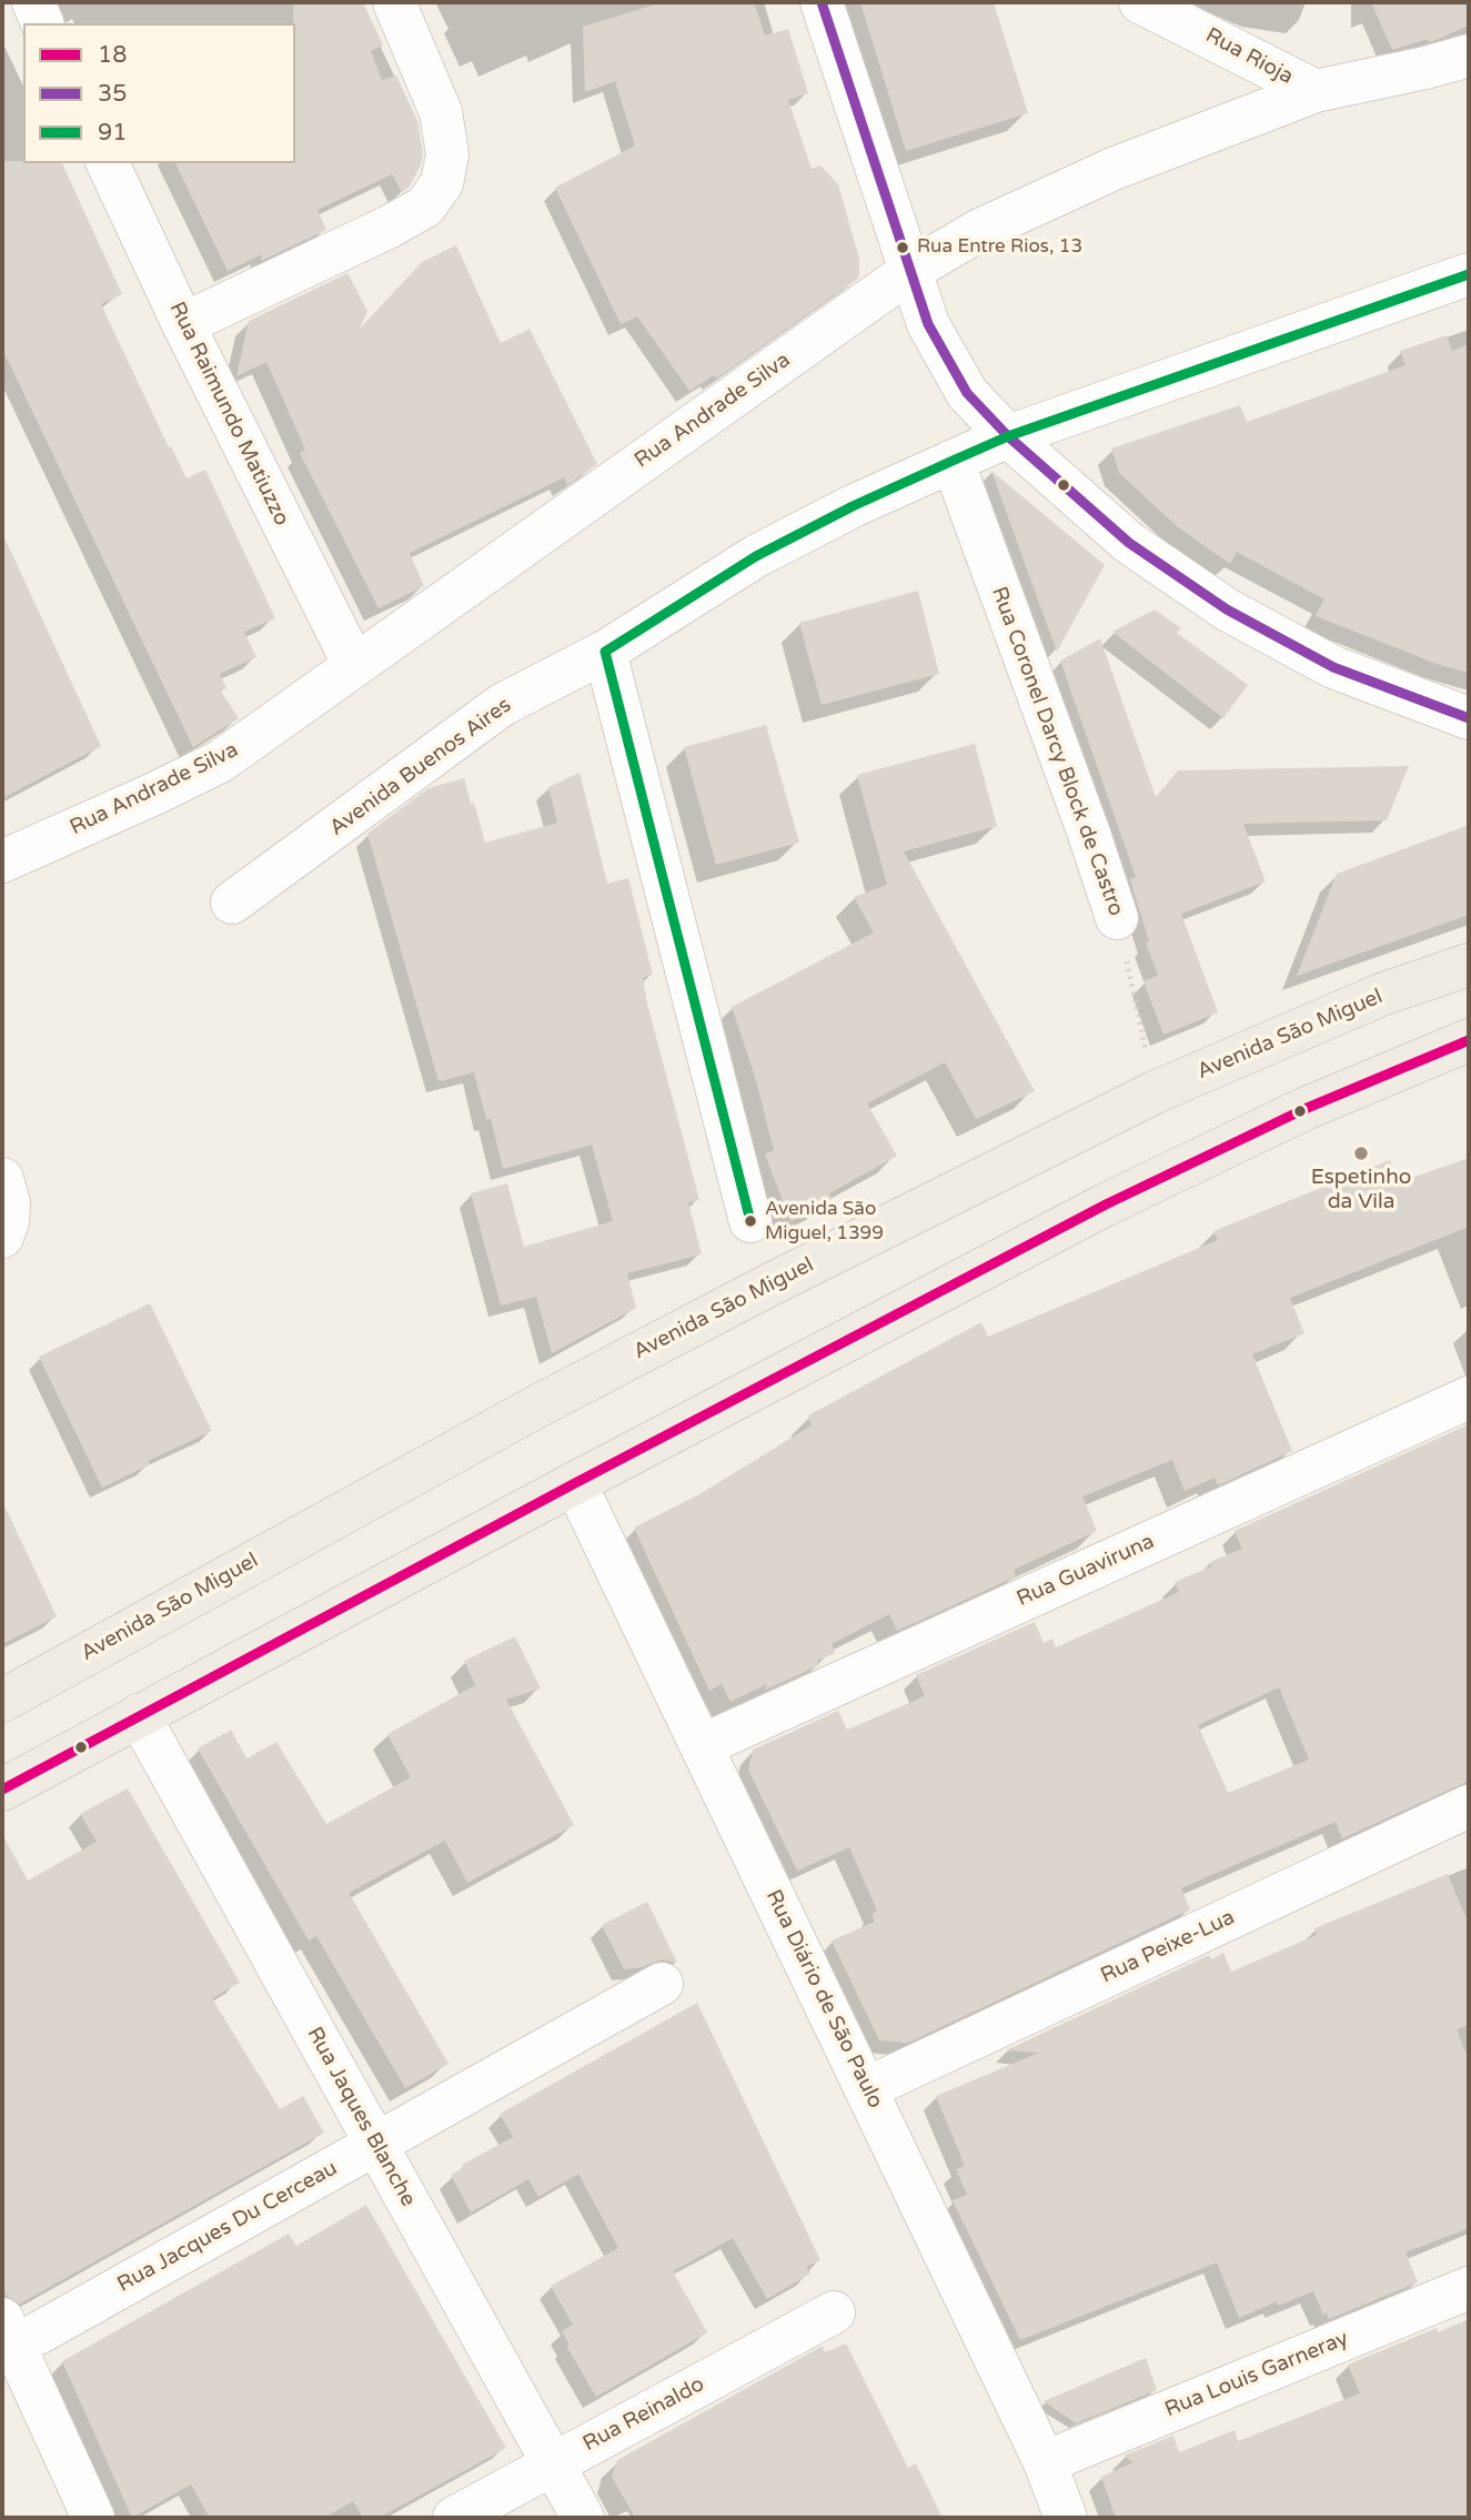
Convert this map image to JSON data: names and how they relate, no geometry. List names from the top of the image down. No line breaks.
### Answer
{"streets":{"main road":["Avenida São Miguel"],"street":["Rua Rioja","Rua Andrade Silva","Rua Raimundo Matiuzzo","Rua Coronel Darcy Block de Castro","Avenida Buenos Aires","Rua Guaviruna","Rua Peixe-Lua","Rua Diário de São Paulo","Rua Jaques Blanche","Rua Jacques Du Cerceau","Rua Louis Garneray","Rua Reinaldo"]},"crossings":[["Rua Rioja","Rua Andrade Silva"],["Rua Andrade Silva","Rua Raimundo Matiuzzo"],["Rua Coronel Darcy Block de Castro","Avenida Buenos Aires"],["Rua Coronel Darcy Block de Castro","Avenida São Miguel"],["Rua Guaviruna","Rua Diário de São Paulo"],["Rua Peixe-Lua","Rua Diário de São Paulo"],["Rua Diário de São Paulo","Rua Louis Garneray"],["Rua Jaques Blanche","Rua Jacques Du Cerceau"],["Rua Jaques Blanche","Rua Reinaldo"]],"places":["Rua Entre Rios, 13","Espetinho da Vila","Avenida São Miguel, 1399"],"lines":["transit line 35","transit line 91","transit line 18"],"legend":["18","35","91"]}
